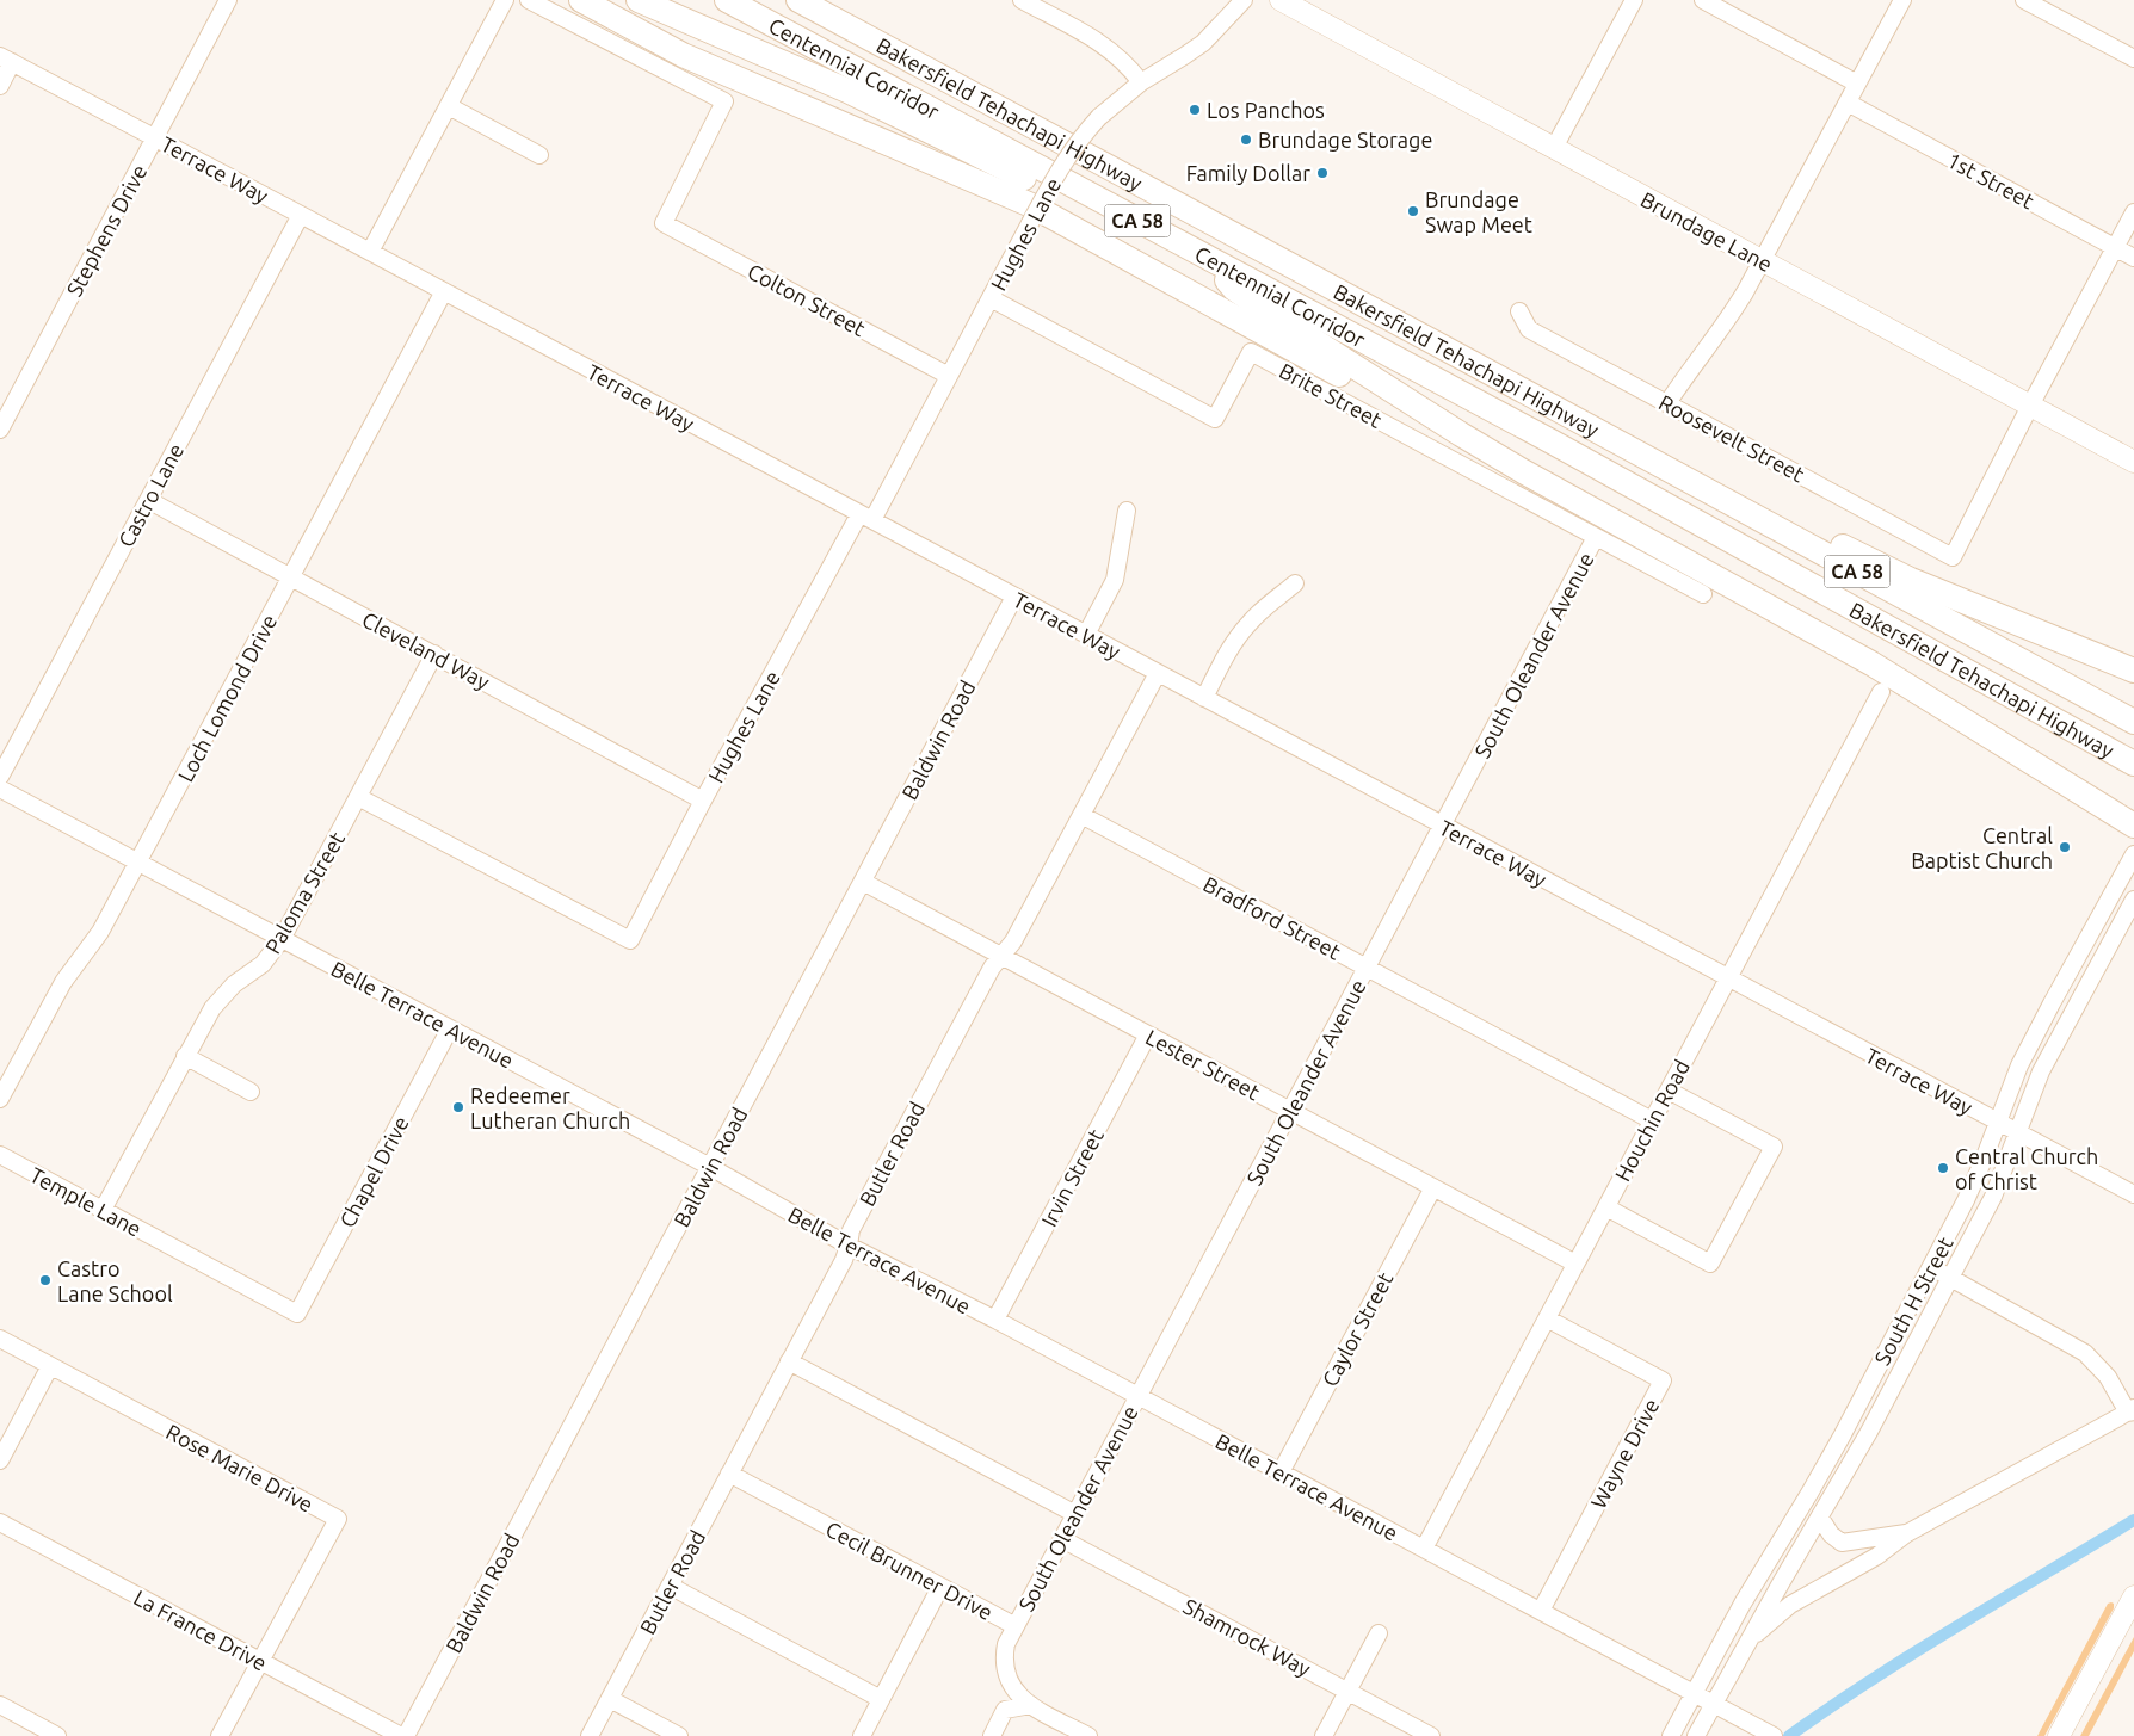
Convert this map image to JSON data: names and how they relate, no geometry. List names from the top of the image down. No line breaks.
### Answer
{"streets":{"highway":["Centennial Corridor","Bakersfield Tehachapi Highway","CA 58"],"main road":["Brundage Lane"],"street":["Terrace Way","1st Street","Stephens Drive","Hughes Lane","Colton Street","Brite Street","Roosevelt Street","Castro Lane","Cleveland Way","South Oleander Avenue","Loch Lomond Drive","Baldwin Road","Paloma Street","Bradford Street","Belle Terrace Avenue","Lester Street","Houchin Road","Butler Road","Chapel Drive","Irvin Street","Temple Lane","South H Street","Caylor Street","Wayne Drive","Rose Marie Drive","Cecil Brunner Drive","La France Drive","Shamrock Way"]},"crossings":[["Centennial Corridor","Bakersfield Tehachapi Highway"],["Terrace Way","Stephens Drive"],["Terrace Way","Hughes Lane"],["Terrace Way","Castro Lane"],["Terrace Way","South Oleander Avenue"],["Terrace Way","Loch Lomond Drive"],["Terrace Way","Baldwin Road"],["Terrace Way","Houchin Road"],["Terrace Way","Butler Road"],["Terrace Way","South H Street"],["Brundage Lane","Roosevelt Street"],["Hughes Lane","Colton Street"],["Hughes Lane","Brite Street"],["Hughes Lane","Cleveland Way"],["Hughes Lane","Paloma Street"],["Brite Street","South Oleander Avenue"],["Castro Lane","Cleveland Way"],["Cleveland Way","Loch Lomond Drive"],["Cleveland Way","Paloma Street"],["South Oleander Avenue","Bradford Street"],["South Oleander Avenue","Belle Terrace Avenue"],["South Oleander Avenue","Lester Street"],["South Oleander Avenue","Cecil Brunner Drive"],["South Oleander Avenue","Shamrock Way"],["Loch Lomond Drive","Belle Terrace Avenue"],["Baldwin Road","Belle Terrace Avenue"],["Baldwin Road","Lester Street"],["Baldwin Road","La France Drive"],["Paloma Street","Belle Terrace Avenue"],["Paloma Street","Temple Lane"],["Bradford Street","Houchin Road"],["Bradford Street","Butler Road"],["Belle Terrace Avenue","Houchin Road"],["Belle Terrace Avenue","Butler Road"],["Belle Terrace Avenue","Chapel Drive"],["Belle Terrace Avenue","Irvin Street"],["Belle Terrace Avenue","South H Street"],["Belle Terrace Avenue","Caylor Street"],["Belle Terrace Avenue","Wayne Drive"],["Lester Street","Houchin Road"],["Lester Street","Butler Road"],["Lester Street","Irvin Street"],["Lester Street","Caylor Street"],["Houchin Road","Wayne Drive"],["Butler Road","Cecil Brunner Drive"],["Chapel Drive","Temple Lane"],["Rose Marie Drive","La France Drive"]],"places":["Los Panchos","Brundage Storage","Family Dollar","Brundage Swap Meet","Central Baptist Church","Redeemer Lutheran Church","Central Church of Christ","Castro Lane School"]}
